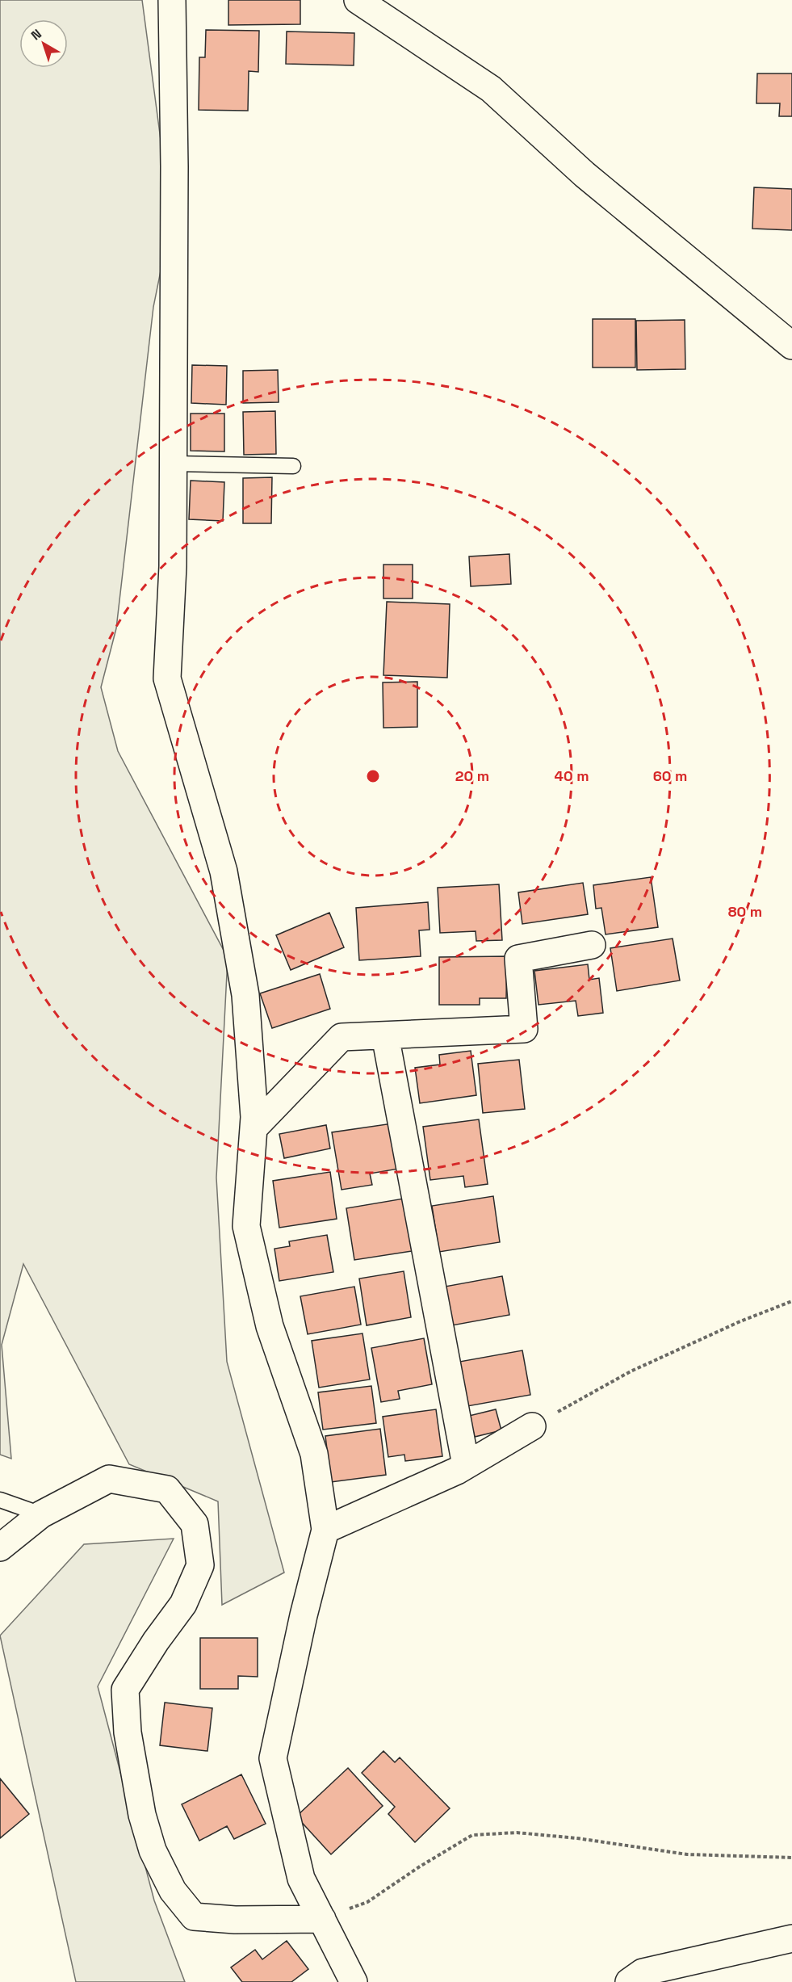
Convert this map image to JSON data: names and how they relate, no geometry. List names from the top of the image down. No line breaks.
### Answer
{"north":"top left","rings":["20 m","40 m","60 m","80 m"]}
